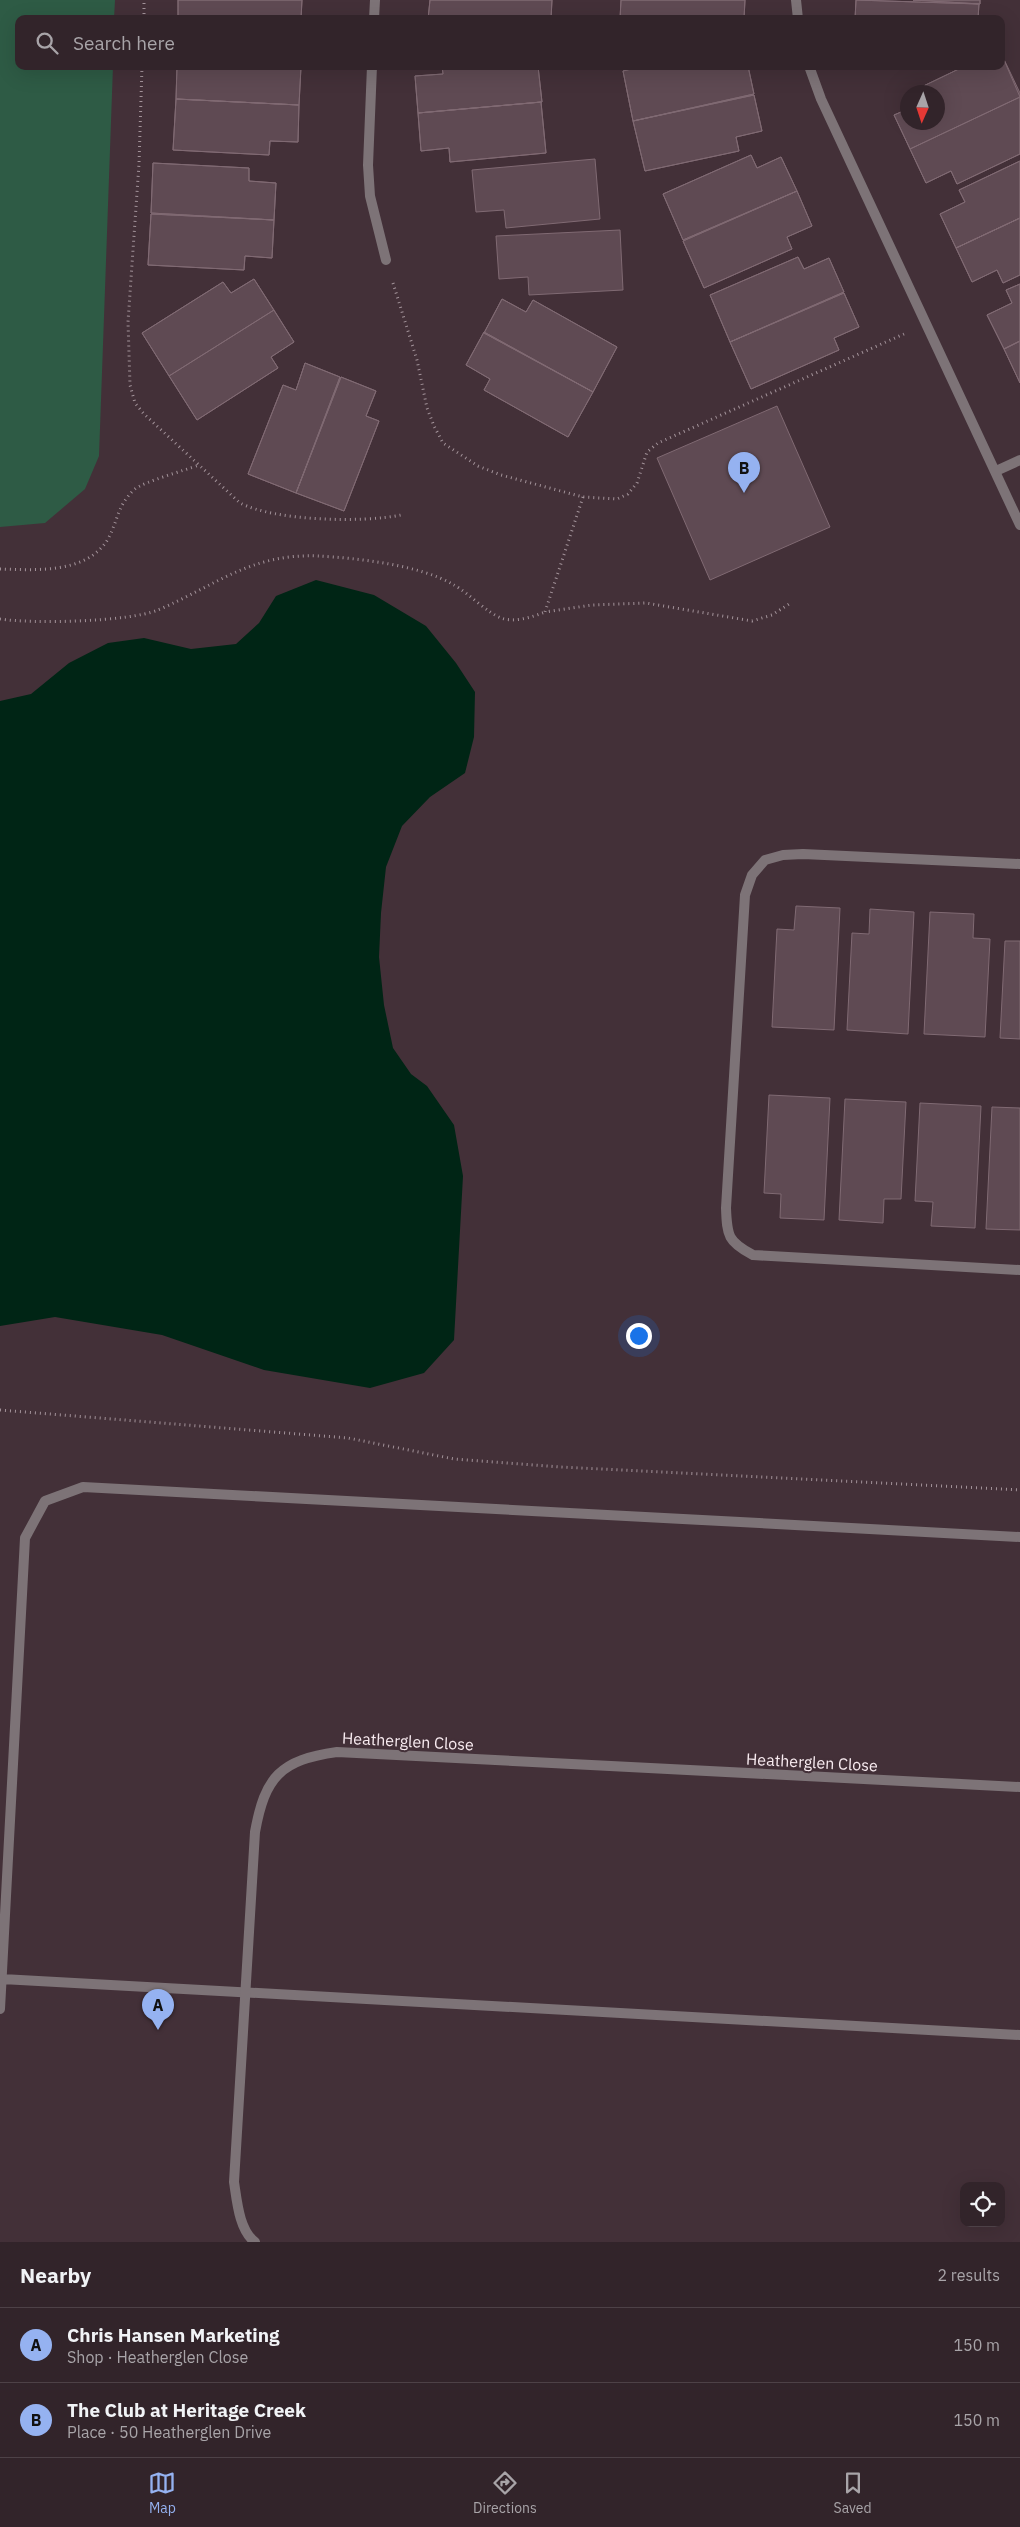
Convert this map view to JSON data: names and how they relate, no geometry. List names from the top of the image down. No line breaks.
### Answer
{"streets":{"street":["Heatherglen Close"]},"north":"bottom","page":{"search":"Search here","pins":["B","A"],"heading":["Nearby","2 results"],"list":[{"mark":"A","name":"Chris Hansen Marketing","note":"Shop · Heatherglen Close","value":"150 m"},{"mark":"B","name":"The Club at Heritage Creek","note":"Place · 50 Heatherglen Drive","value":"150 m"}],"nav":["Map","Directions","Saved"]}}
